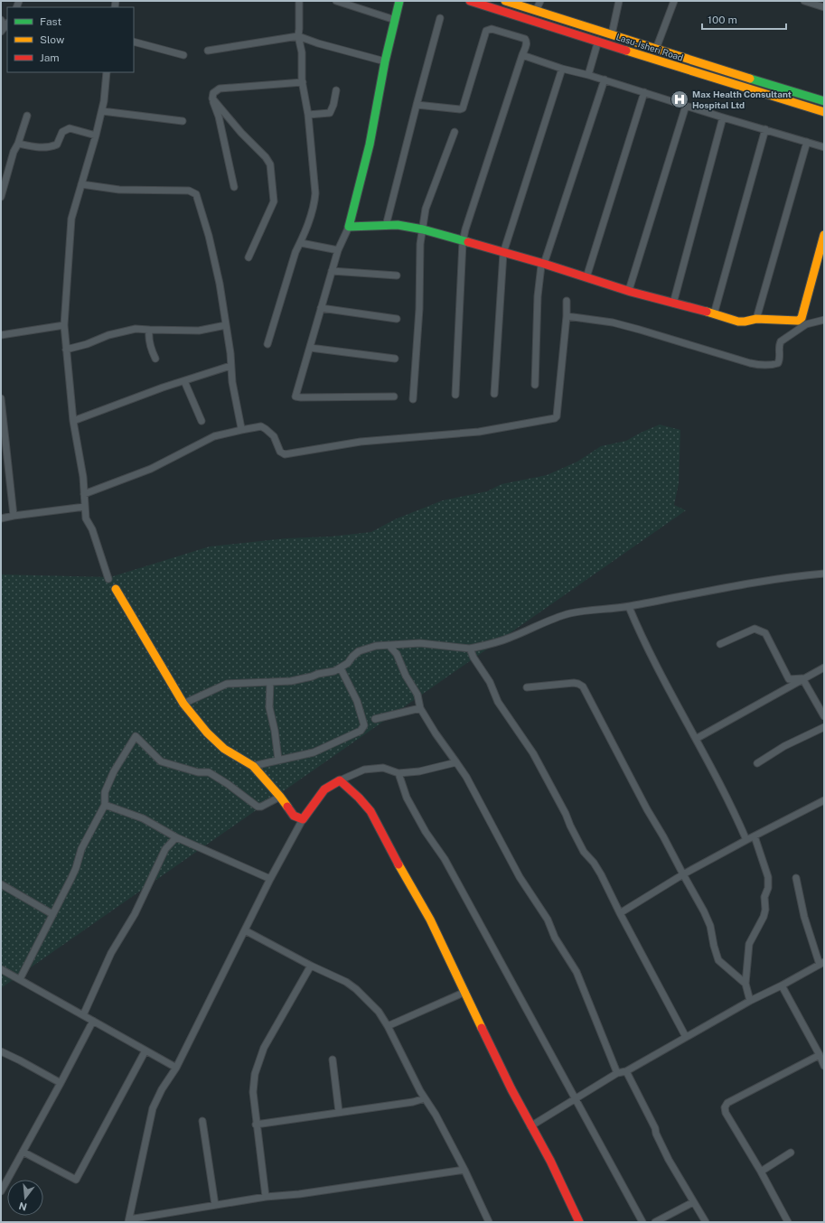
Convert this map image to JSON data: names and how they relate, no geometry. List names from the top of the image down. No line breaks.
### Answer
{"streets":{"street":["Lasu-Isheri Road"]},"places":{"hospital":["Max Health Consultant Hospital Ltd"]},"legend":["Fast","Slow","Jam"],"scale_bar":"100 m","north":"bottom"}
